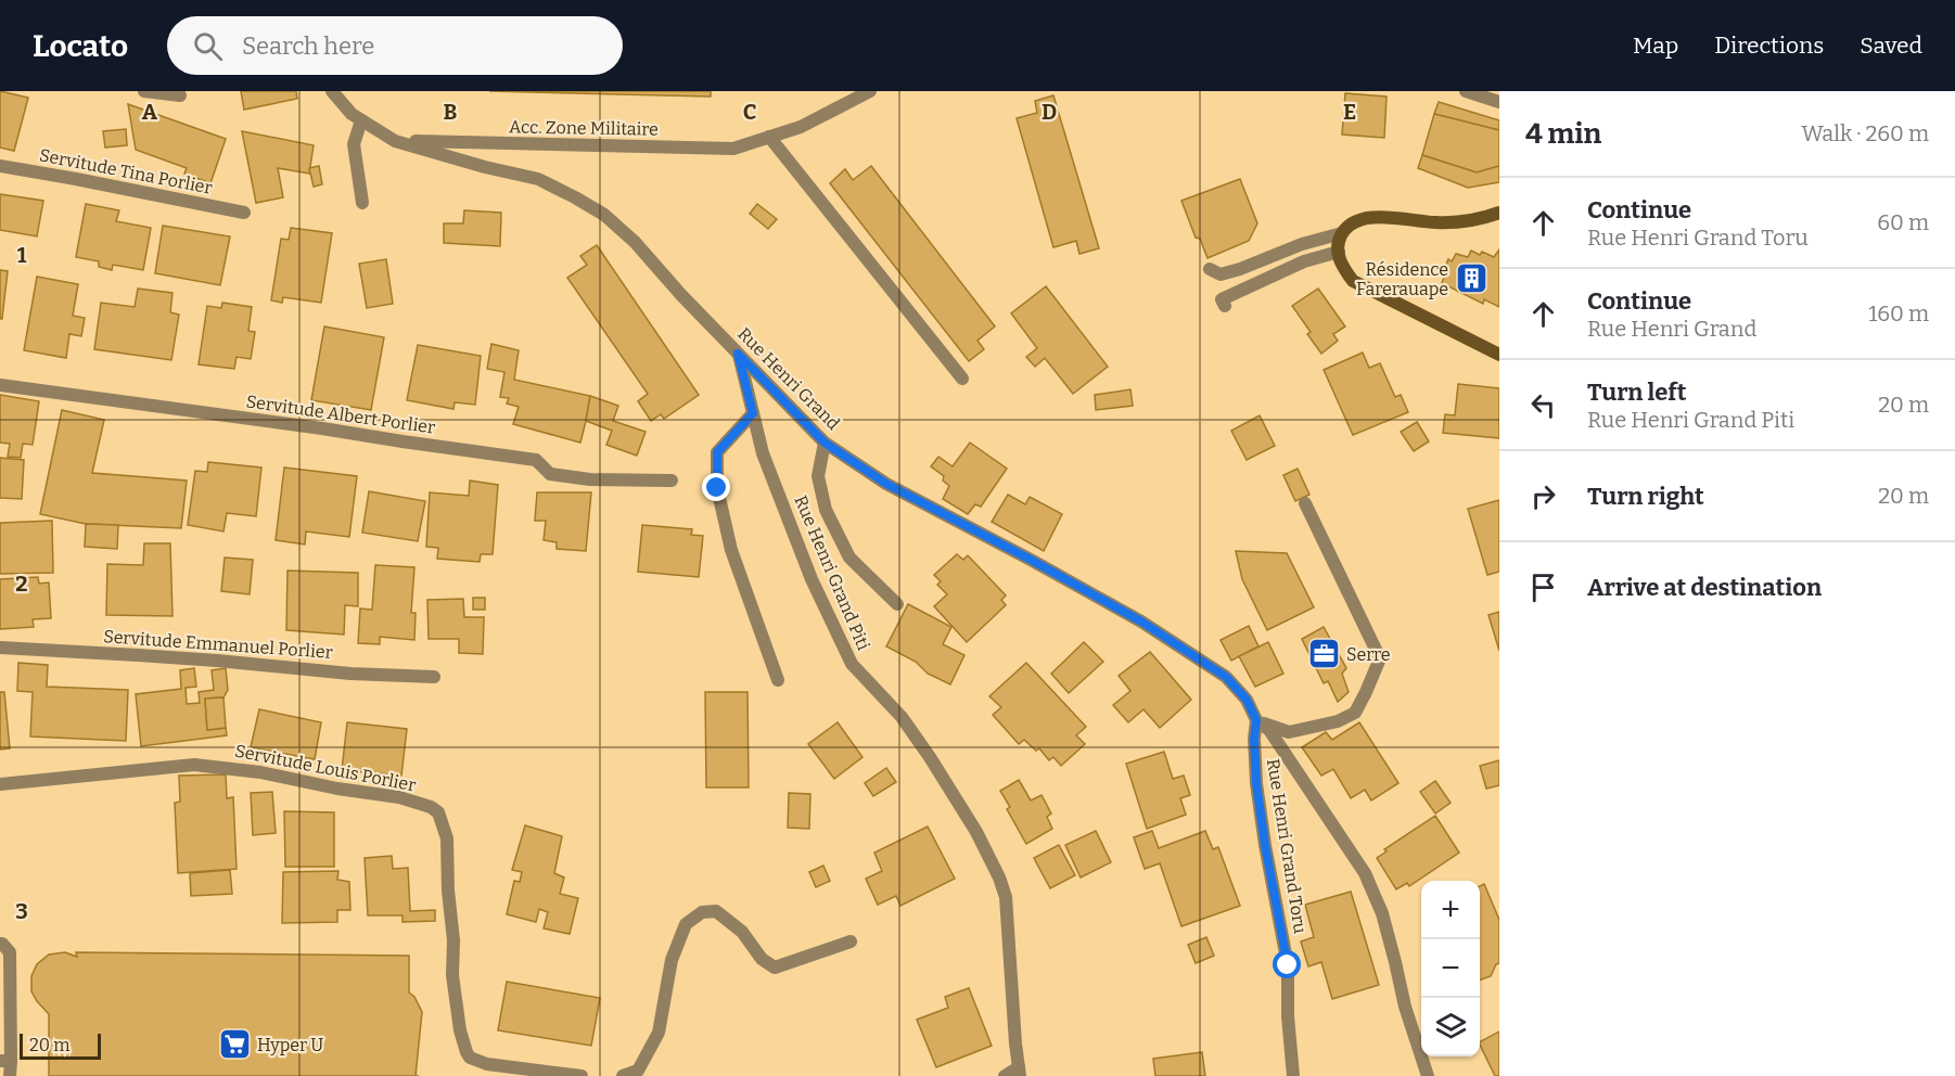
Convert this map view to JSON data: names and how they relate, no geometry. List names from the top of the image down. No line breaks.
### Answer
{"streets":{"street":["Acc. Zone Militaire","Servitude Tina Porlier","Rue Henri Grand","Servitude Albert Porlier","Rue Henri Grand Piti","Servitude Emmanuel Porlier","Servitude Louis Porlier","Rue Henri Grand Toru"]},"crossings":[["Acc. Zone Militaire","Rue Henri Grand"],["Rue Henri Grand","Rue Henri Grand Piti"],["Rue Henri Grand","Rue Henri Grand Toru"]],"places":{"building":["Résidence Farerauape"],"office":["Serre"],"supermarket":["Hyper U"]},"scale_bar":"20 m","page":{"header":"Locato","search":"Search here","nav":["Map","Directions","Saved"],"heading":["4 min","Walk · 260 m"],"list":[["Continue","Rue Henri Grand Toru","60 m"],["Continue","Rue Henri Grand","160 m"],["Turn left","Rue Henri Grand Piti","20 m"],["Turn right","20 m"],"Arrive at destination"],"map_buttons":["+","−"],"scale":"20 m"},"grid":{"columns":["A","B","C","D","E"],"rows":["1","2","3"]}}
